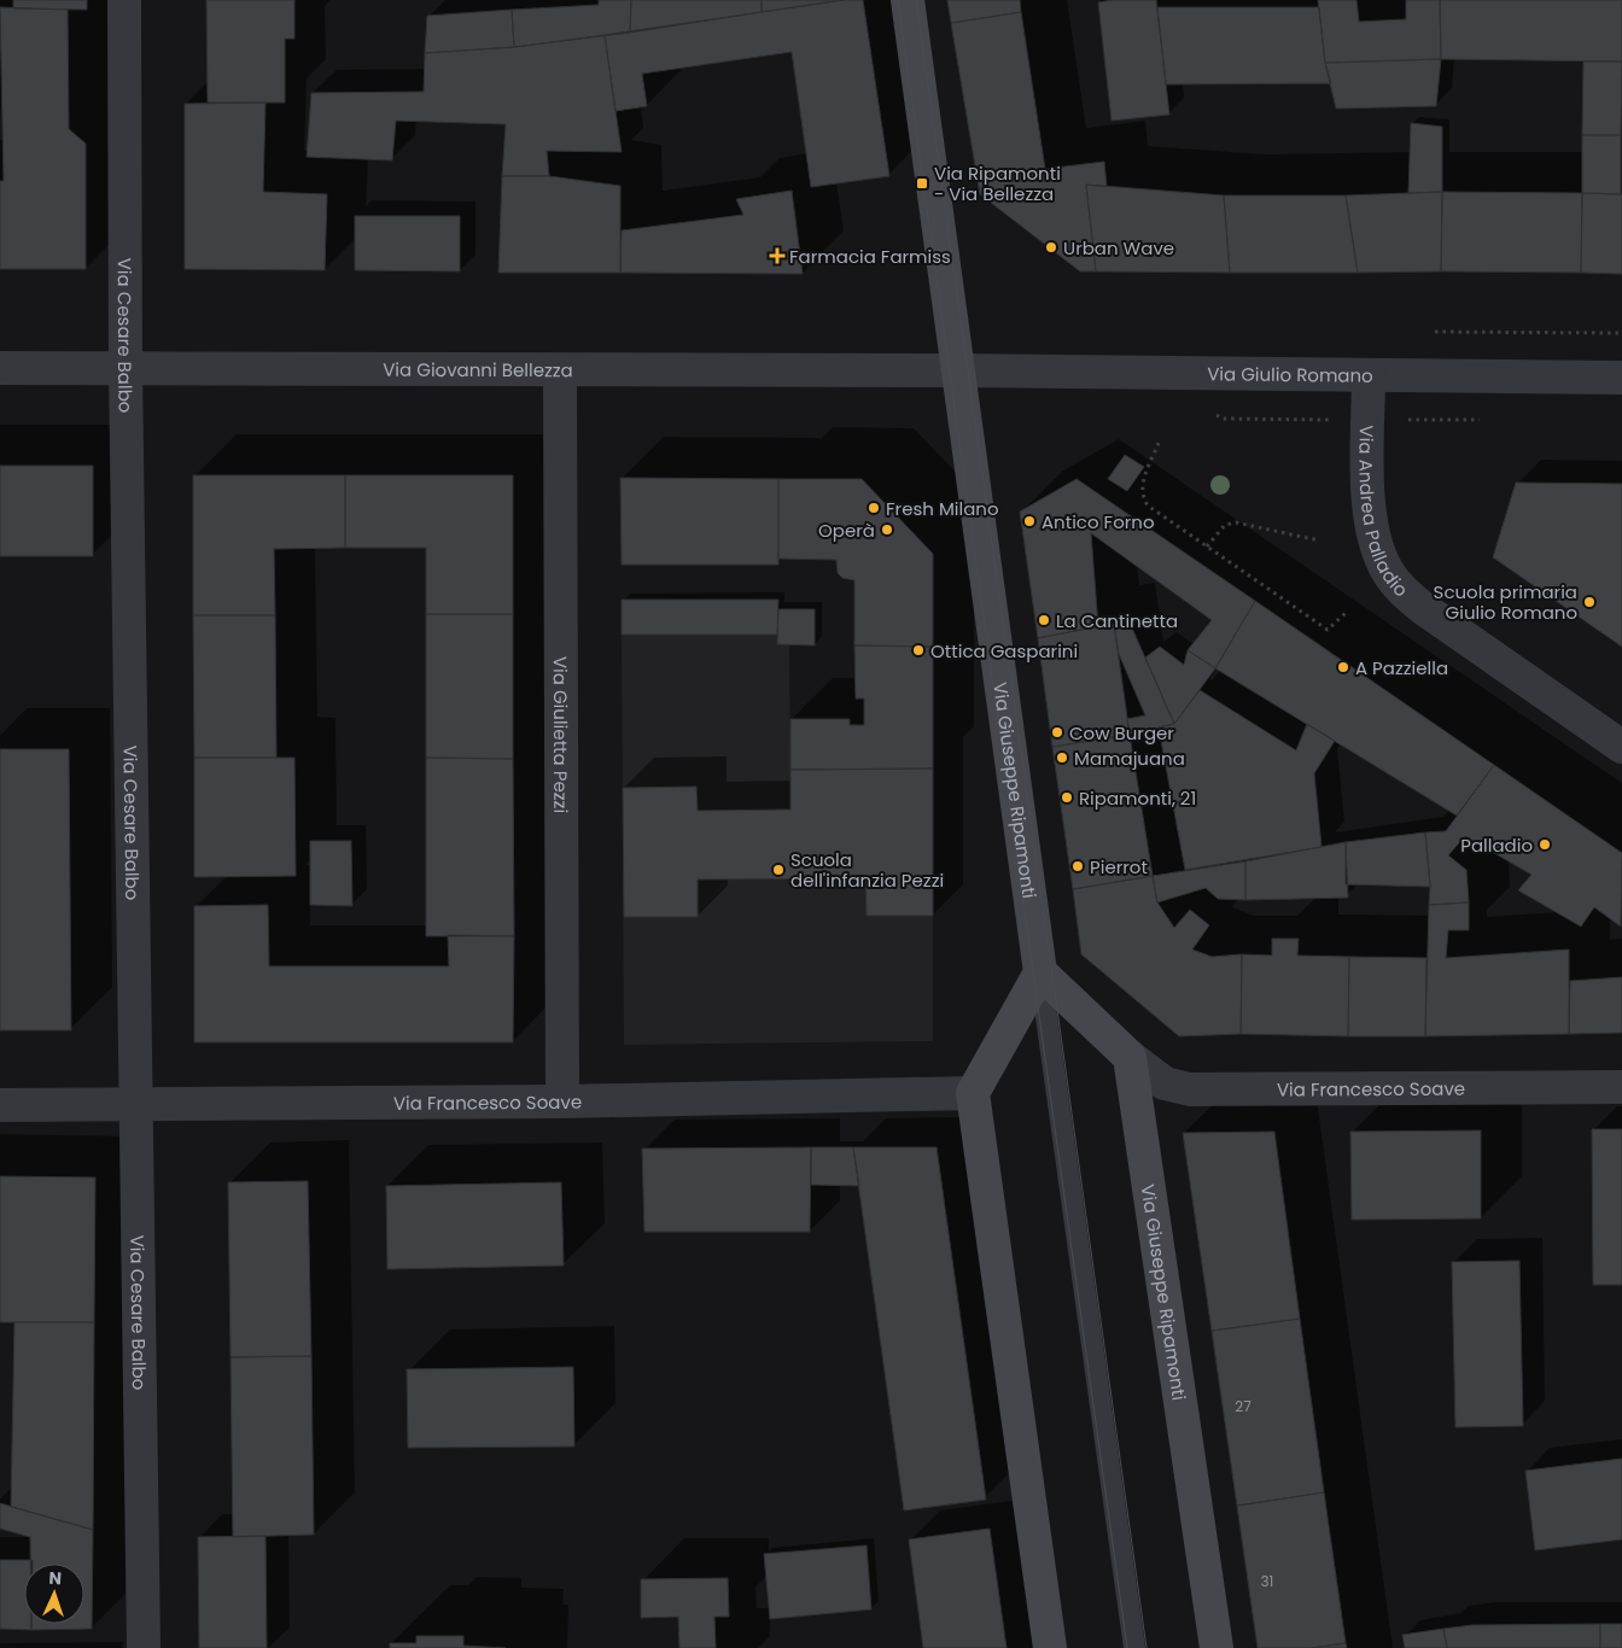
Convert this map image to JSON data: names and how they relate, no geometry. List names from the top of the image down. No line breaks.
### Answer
{"streets":{"street":["Via Cesare Balbo","Via Giovanni Bellezza","Via Giulio Romano","Via Andrea Palladio","Via Giulietta Pezzi","Via Giuseppe Ripamonti","Via Francesco Soave"]},"crossings":[["Via Cesare Balbo","Via Giovanni Bellezza"],["Via Cesare Balbo","Via Francesco Soave"],["Via Giovanni Bellezza","Via Giulio Romano"],["Via Giovanni Bellezza","Via Giulietta Pezzi"],["Via Giovanni Bellezza","Via Giuseppe Ripamonti"],["Via Giulio Romano","Via Andrea Palladio"],["Via Giulio Romano","Via Giuseppe Ripamonti"],["Via Giulietta Pezzi","Via Francesco Soave"],["Via Giuseppe Ripamonti","Via Francesco Soave"]],"places":{"transit":["Via Ripamonti - Via Bellezza"],"other":["Urban Wave","Fresh Milano","Antico Forno","Operà","Scuola primaria Giulio Romano","La Cantinetta","Ottica Gasparini","A Pazziella","Cow Burger","Mamajuana","Ripamonti, 21","Palladio","Pierrot","Scuola dell'infanzia Pezzi"],"health":["Farmacia Farmiss"]},"house_numbers":["27","31"],"north":"top"}
